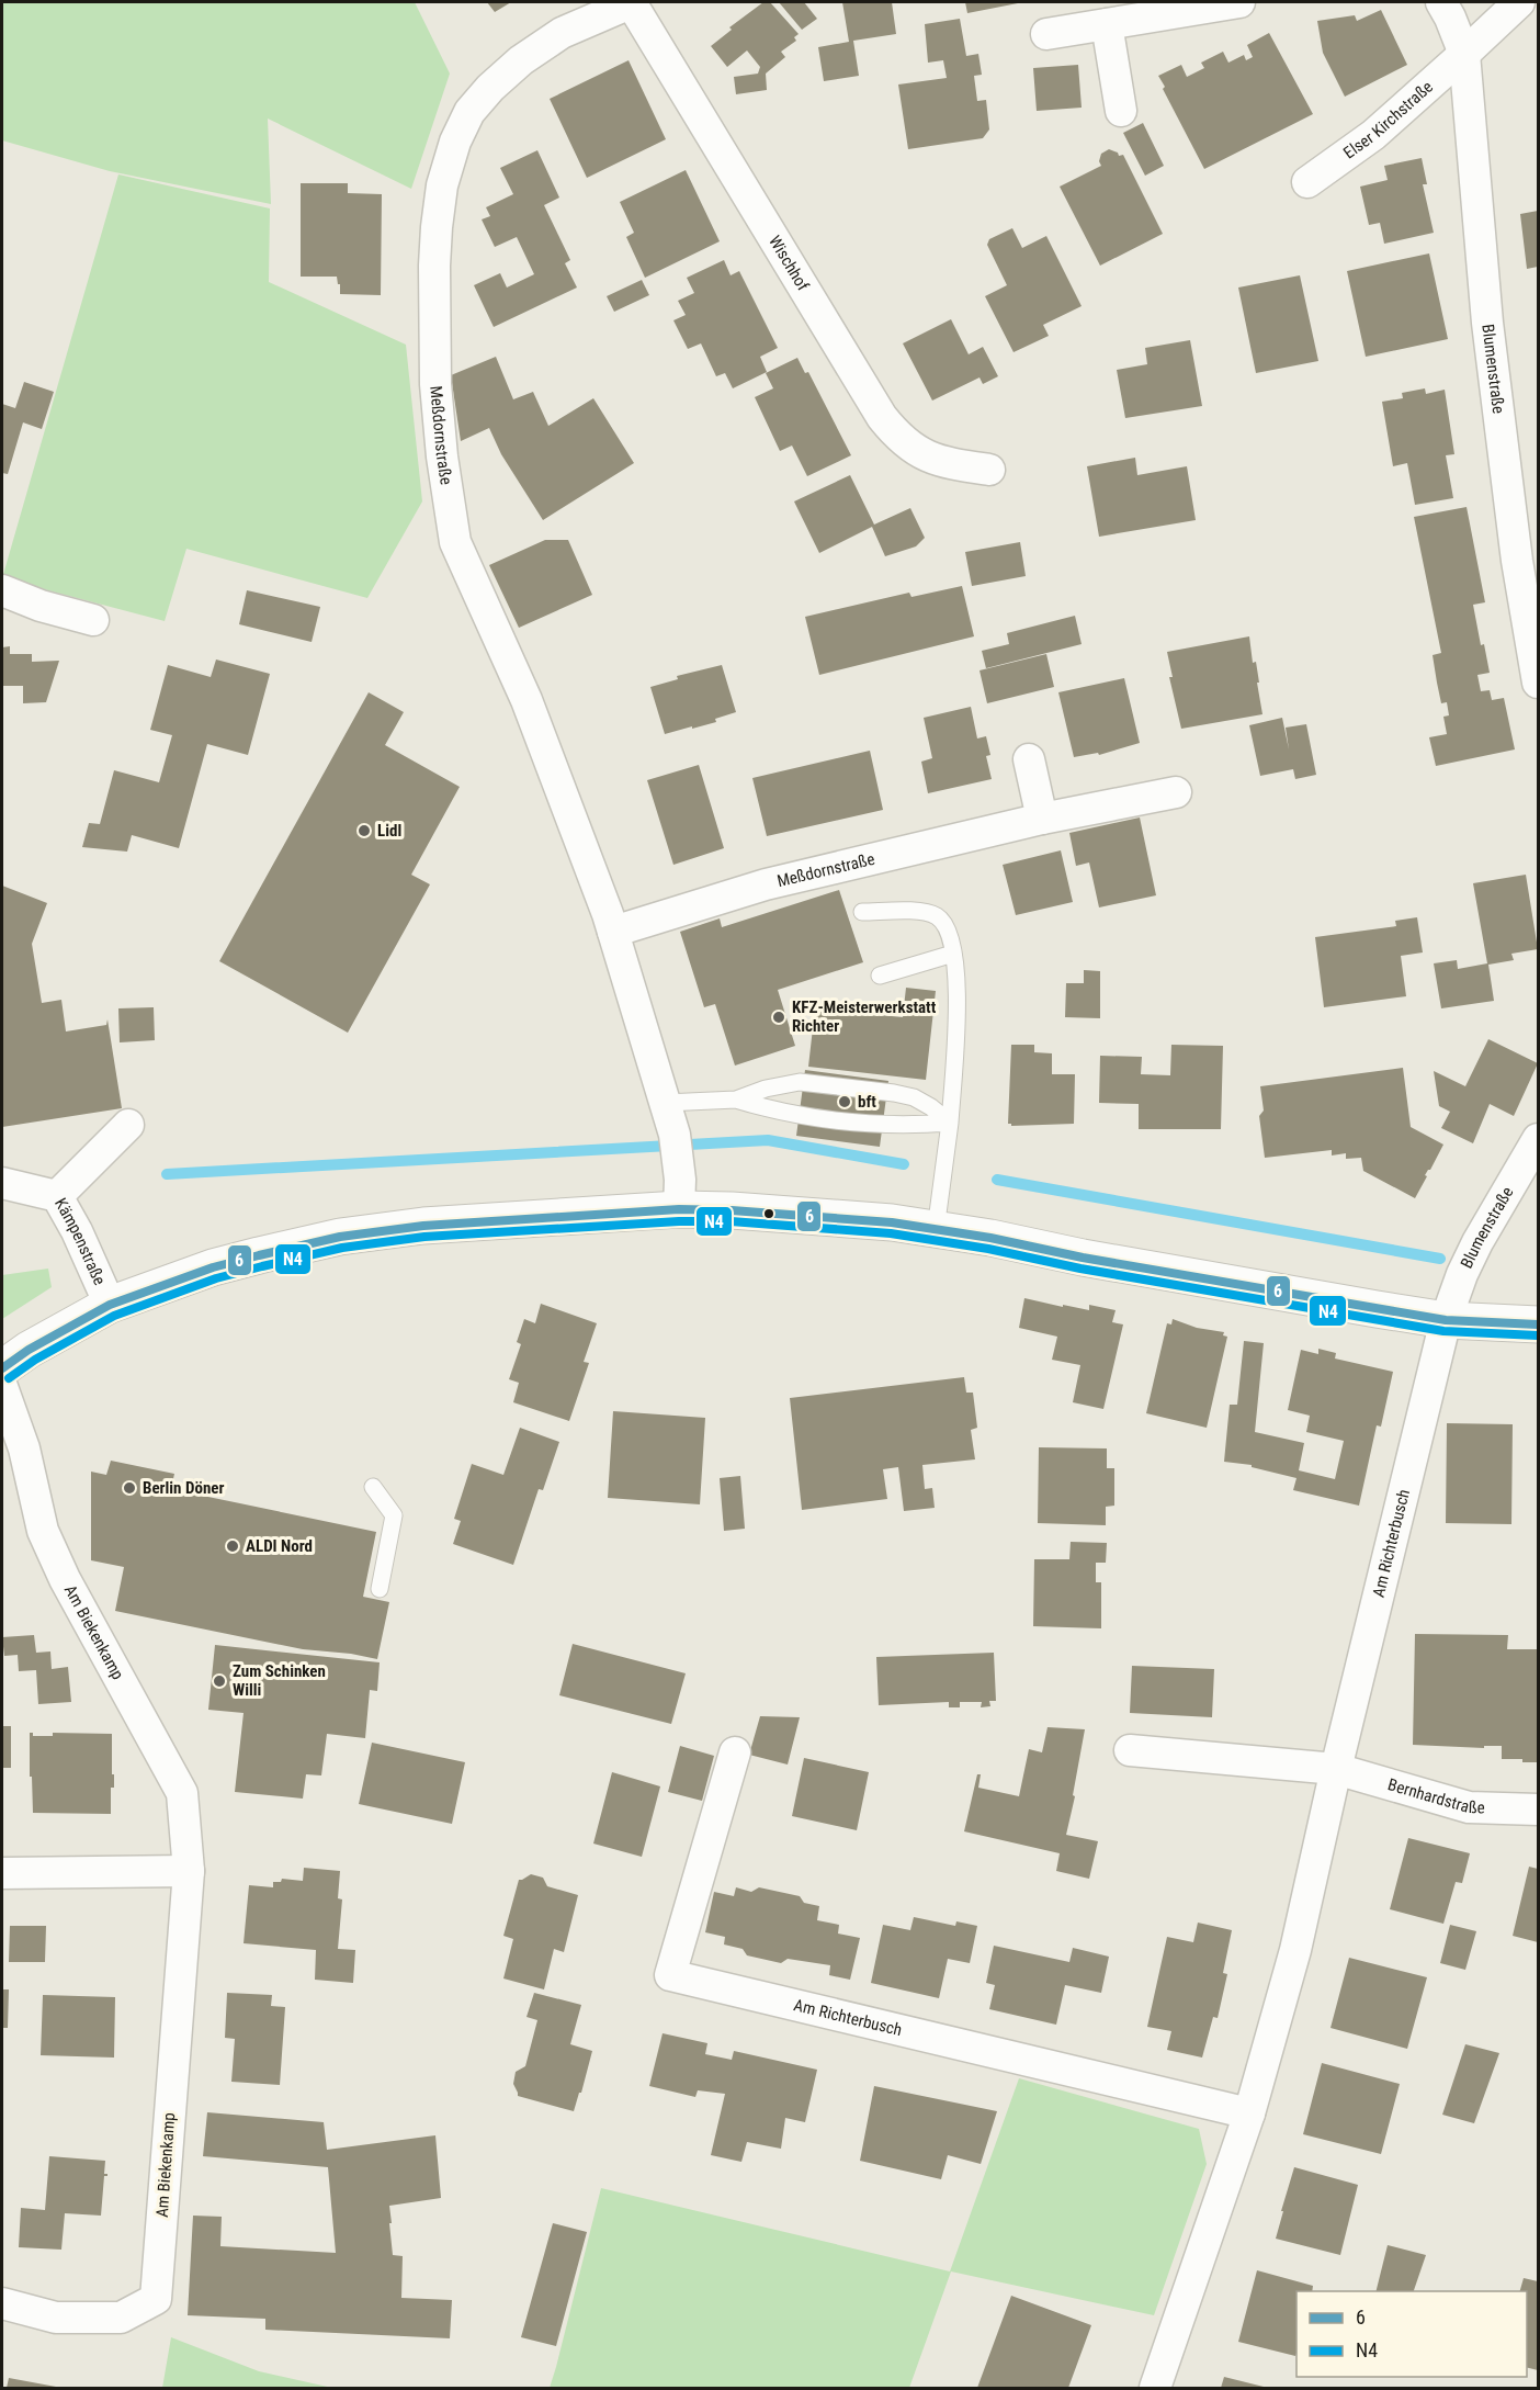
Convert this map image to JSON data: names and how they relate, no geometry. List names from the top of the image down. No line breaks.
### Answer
{"streets":{"street":["Elser Kirchstraße","Wischhof","Blumenstraße","Meßdornstraße","Kämpenstraße","Am Richterbusch","Am Biekenkamp","Bernhardstraße"]},"crossings":[["Elser Kirchstraße","Blumenstraße"],["Wischhof","Meßdornstraße"],["Blumenstraße","Am Richterbusch"],["Am Richterbusch","Bernhardstraße"]],"places":["Lidl","KFZ-Meisterwerkstatt Richter","bft","Berlin Döner","ALDI Nord","Zum Schinken Willi"],"lines":["transit line 6","transit line N4"],"legend":["6","N4"]}
